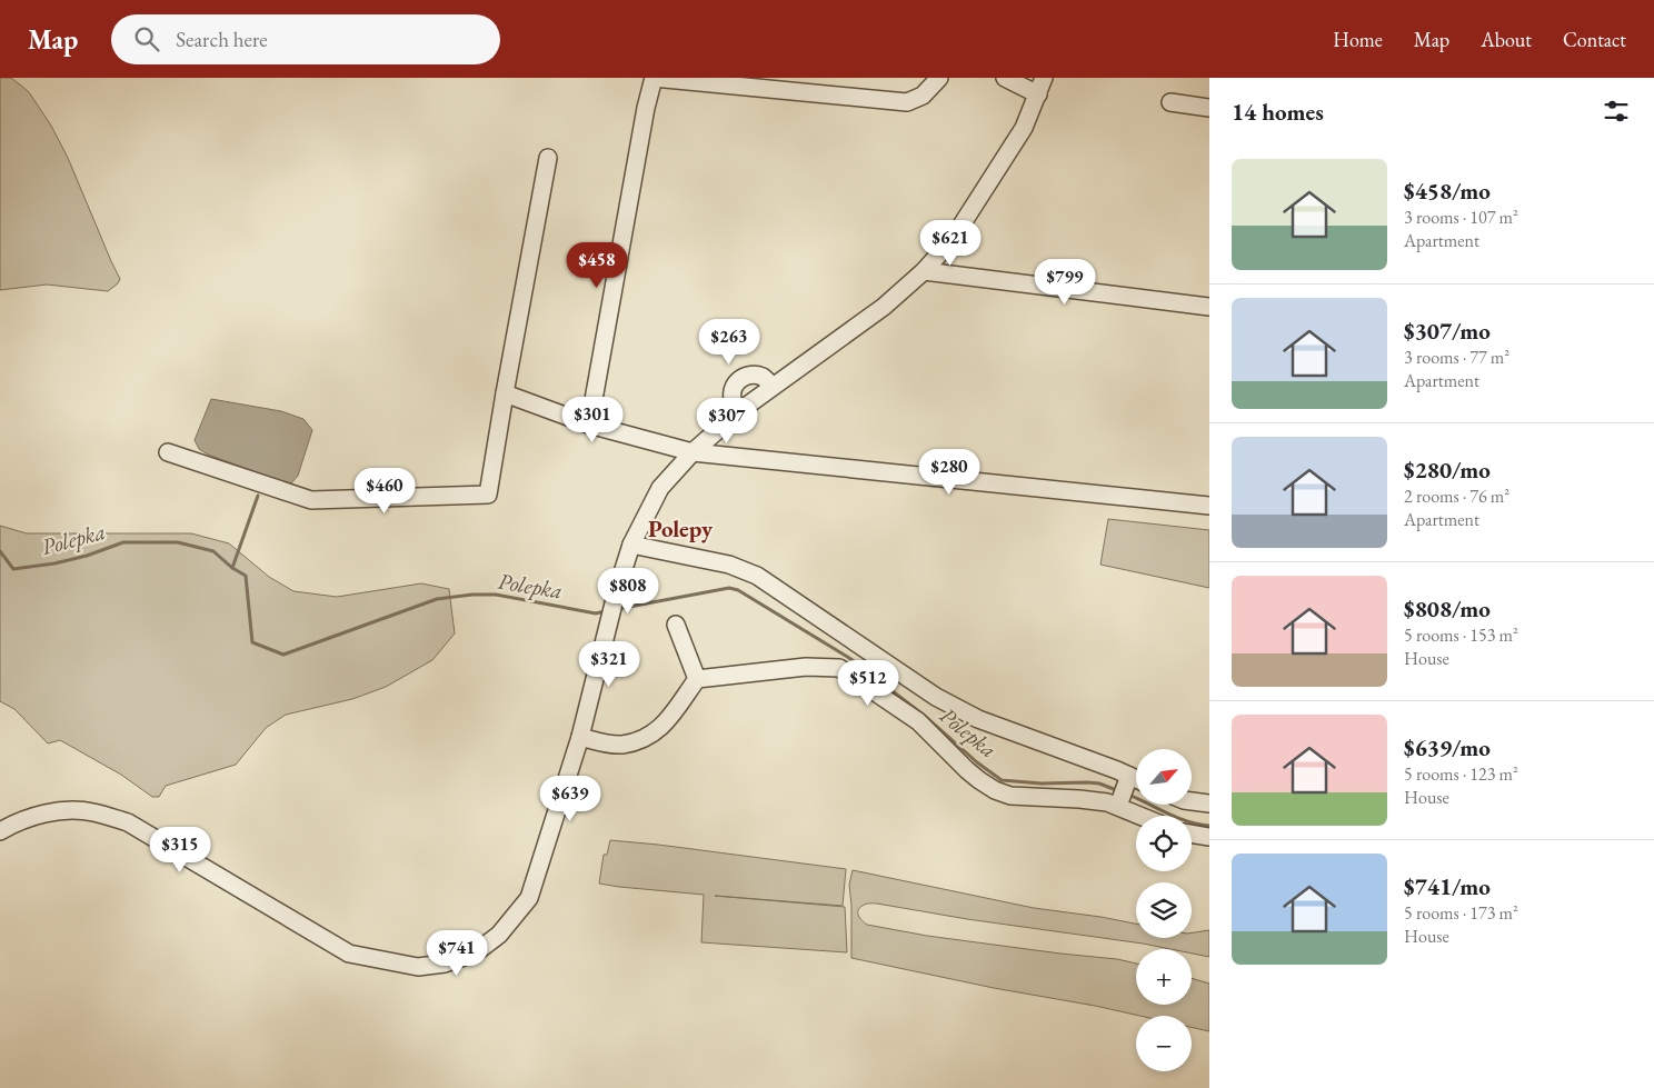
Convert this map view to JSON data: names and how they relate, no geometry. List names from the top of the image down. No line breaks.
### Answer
{"districts":["Polepy"],"water":["Polepka"],"north":"top right","page":{"header":"Map","search":"Search here","nav":["Home","Map","About","Contact"],"heading":"14 homes","list":[{"name":"$458/mo","note":"3 rooms · 107 m² · Apartment"},{"name":"$307/mo","note":"3 rooms · 77 m² · Apartment"},{"name":"$280/mo","note":"2 rooms · 76 m² · Apartment"},{"name":"$808/mo","note":"5 rooms · 153 m² · House"},{"name":"$639/mo","note":"5 rooms · 123 m² · House"},{"name":"$741/mo","note":"5 rooms · 173 m² · House"}],"price":["$621","$458","$799","$263","$301","$307","$280","$460","$808","$321","$512","$639","$315","$741"],"map_buttons":["+","−"]}}
